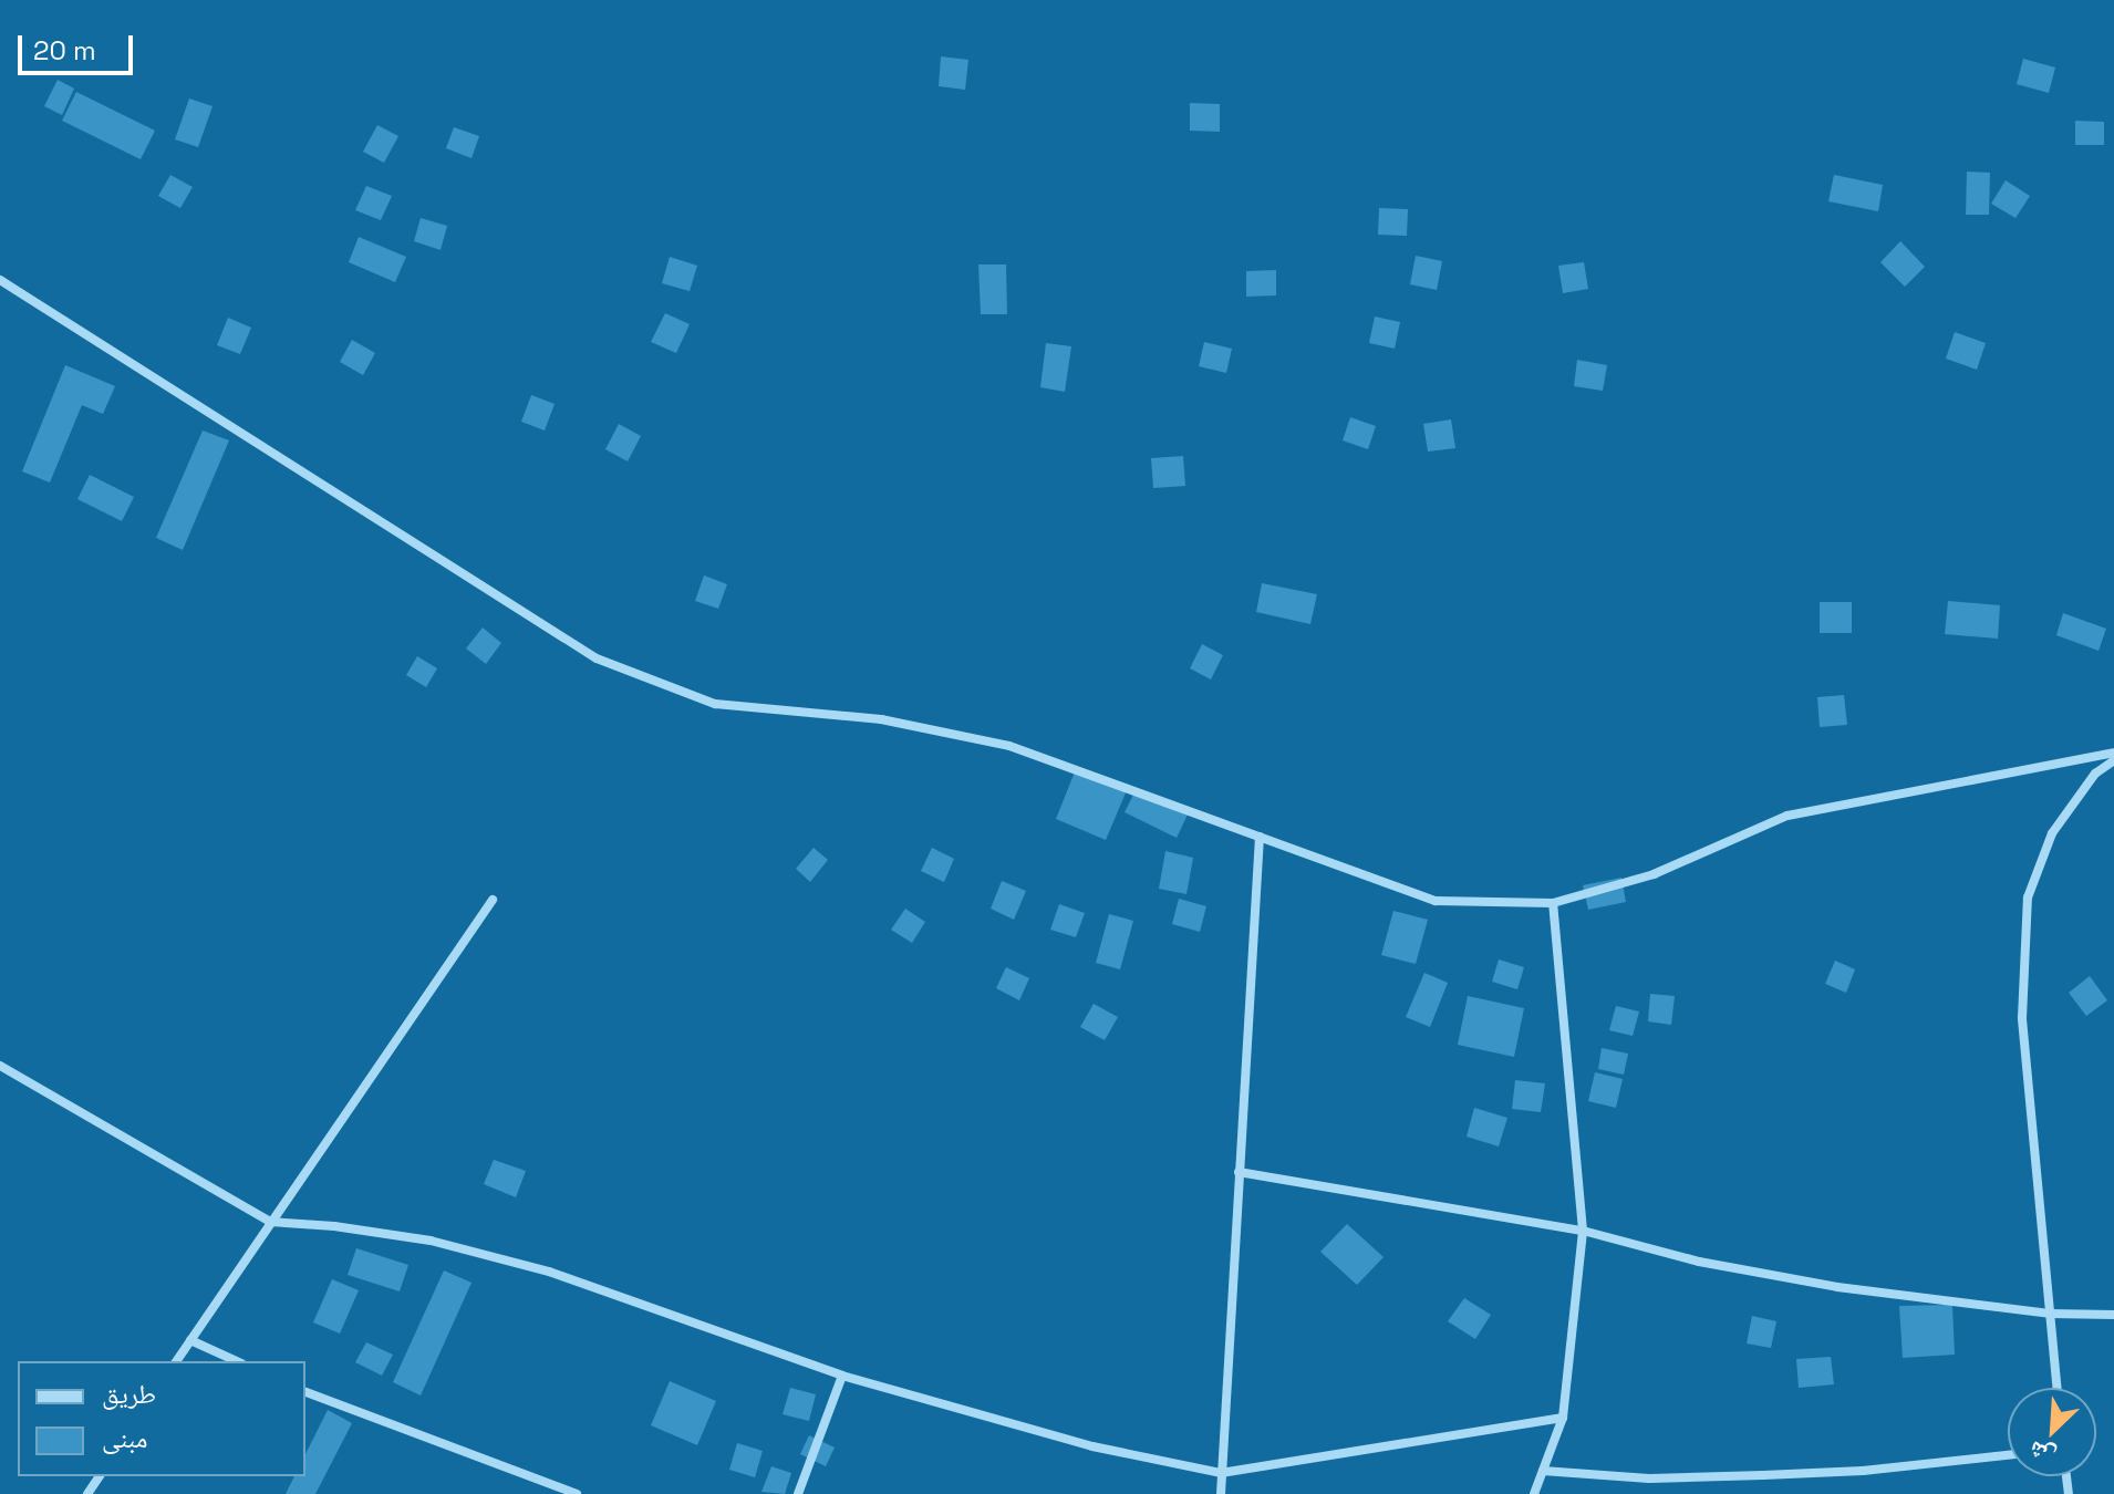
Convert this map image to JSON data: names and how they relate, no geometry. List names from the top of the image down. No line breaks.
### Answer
{"legend":["طريق","مبنى"],"scale_bar":"20 m","north":"bottom left"}
